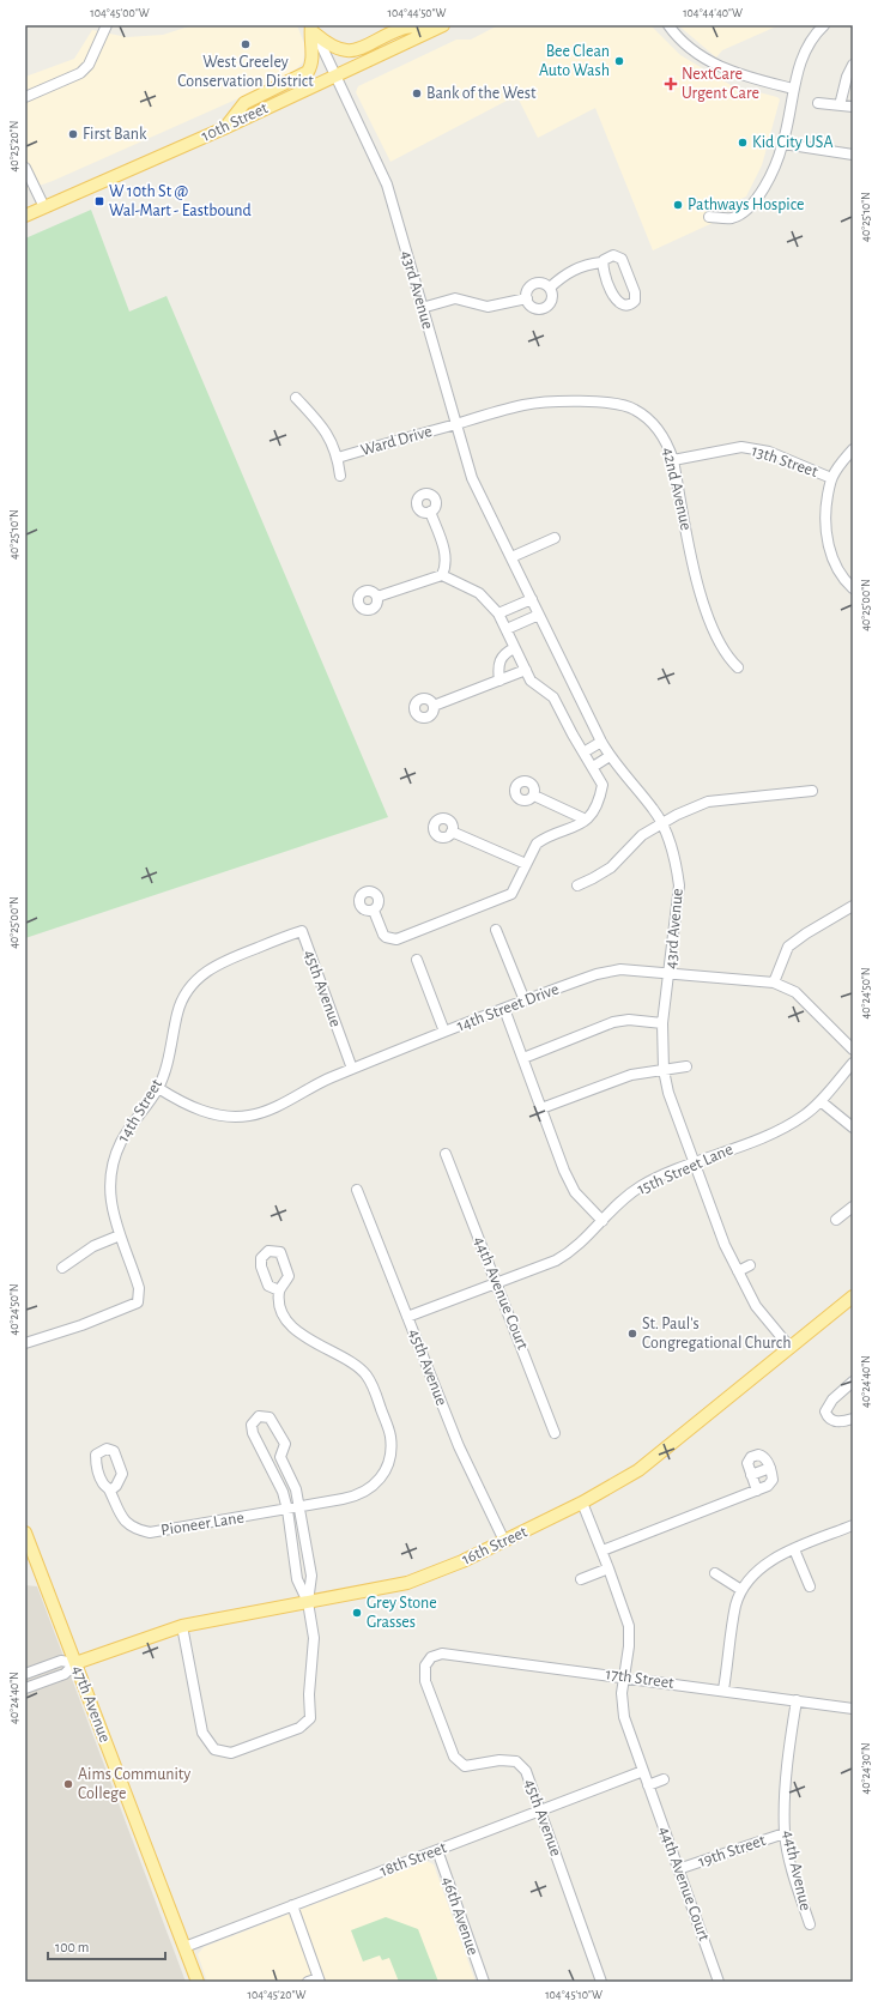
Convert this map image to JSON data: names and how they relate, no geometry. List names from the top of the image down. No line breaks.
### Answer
{"streets":{"main road":["10th Street","16th Street","47th Avenue"],"street":["43rd Avenue","Ward Drive","13th Street","42nd Avenue","45th Avenue","14th Street Drive","14th Street","15th Street Lane","44th Avenue Court","Pioneer Lane","17th Street","19th Street","18th Street","44th Avenue","46th Avenue"]},"crossings":[["10th Street","43rd Avenue"],["43rd Avenue","Ward Drive"],["43rd Avenue","42nd Avenue"],["43rd Avenue","14th Street Drive"],["43rd Avenue","15th Street Lane"],["43rd Avenue","16th Street"],["Ward Drive","42nd Avenue"],["13th Street","42nd Avenue"],["45th Avenue","14th Street Drive"],["45th Avenue","14th Street"],["45th Avenue","15th Street Lane"],["45th Avenue","16th Street"],["45th Avenue","17th Street"],["45th Avenue","18th Street"],["14th Street Drive","14th Street"],["15th Street Lane","44th Avenue Court"],["44th Avenue Court","16th Street"],["44th Avenue Court","17th Street"],["44th Avenue Court","19th Street"],["44th Avenue Court","18th Street"],["16th Street","47th Avenue"],["17th Street","44th Avenue"],["47th Avenue","18th Street"],["19th Street","44th Avenue"],["18th Street","46th Avenue"]],"places":{"other":["West Greeley Conservation District","Bee Clean Auto Wash","Bank of the West","First Bank","Kid City USA","Pathways Hospice","St. Paul's Congregational Church","Grey Stone Grasses","Aims Community College"],"health":["NextCare Urgent Care"],"transit":["W 10th St @ Wal-Mart - Eastbound"]},"scale_bar":"100 m","coordinates":["104°45'00\"W","104°44'50\"W","104°44'40\"W","40°25'20\"N","40°25'10\"N","40°25'00\"N","40°24'50\"N","40°24'40\"N","40°24'30\"N","104°45'20\"W","104°45'10\"W"]}
